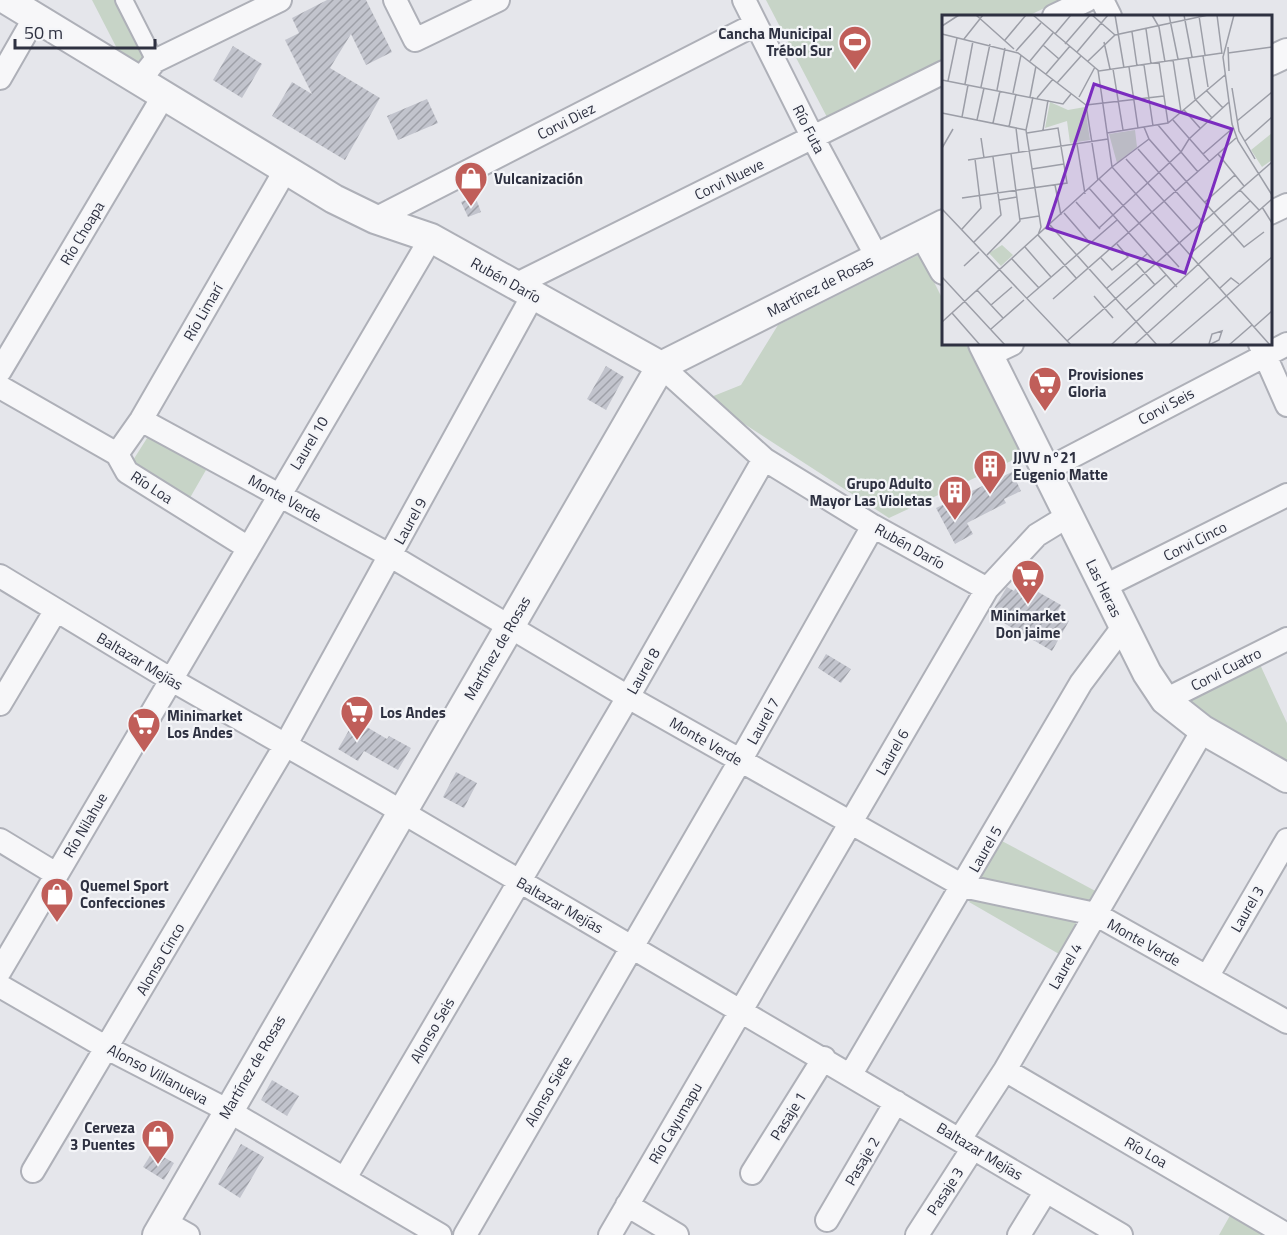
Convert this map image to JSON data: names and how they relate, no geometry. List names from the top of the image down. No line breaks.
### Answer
{"streets":{"street":["Corvi Diez","Río Futa","Corvi Nueve","Río Choapa","Rubén Darío","Martínez de Rosas","Río Limarí","Corvi Seis","Laurel 10","Río Loa","Monte Verde","Laurel 9","Corvi Cinco","Las Heras","Baltazar Mejías","Corvi Cuatro","Laurel 8","Laurel 7","Laurel 6","Río Nilahue","Laurel 5","Laurel 3","Alonso Cinco","Laurel 4","Alonso Seis","Alonso Villanueva","Alonso Siete","Pasaje 1","Río Cayumapu","Pasaje 2","Pasaje 3"]},"crossings":[["Corvi Diez","Río Futa"],["Corvi Diez","Rubén Darío"],["Río Futa","Corvi Nueve"],["Río Futa","Martínez de Rosas"],["Corvi Nueve","Rubén Darío"],["Corvi Nueve","Laurel 9"],["Río Choapa","Rubén Darío"],["Rubén Darío","Martínez de Rosas"],["Rubén Darío","Río Limarí"],["Rubén Darío","Laurel 10"],["Rubén Darío","Laurel 9"],["Rubén Darío","Laurel 8"],["Rubén Darío","Laurel 7"],["Rubén Darío","Laurel 6"],["Martínez de Rosas","Monte Verde"],["Martínez de Rosas","Baltazar Mejías"],["Martínez de Rosas","Alonso Villanueva"],["Río Limarí","Río Loa"],["Río Limarí","Monte Verde"],["Corvi Seis","Las Heras"],["Laurel 10","Río Loa"],["Laurel 10","Monte Verde"],["Laurel 10","Baltazar Mejías"],["Laurel 10","Río Nilahue"],["Río Loa","Laurel 4"],["Monte Verde","Laurel 9"],["Monte Verde","Laurel 8"],["Monte Verde","Laurel 7"],["Monte Verde","Laurel 6"],["Monte Verde","Laurel 5"],["Monte Verde","Laurel 3"],["Monte Verde","Laurel 4"],["Laurel 9","Baltazar Mejías"],["Laurel 9","Alonso Cinco"],["Corvi Cinco","Las Heras"],["Las Heras","Corvi Cuatro"],["Las Heras","Laurel 6"],["Las Heras","Laurel 5"],["Las Heras","Laurel 4"],["Baltazar Mejías","Laurel 8"],["Baltazar Mejías","Laurel 7"],["Baltazar Mejías","Laurel 6"],["Baltazar Mejías","Río Nilahue"],["Baltazar Mejías","Laurel 5"],["Baltazar Mejías","Alonso Cinco"],["Baltazar Mejías","Laurel 4"],["Baltazar Mejías","Alonso Seis"],["Baltazar Mejías","Alonso Siete"],["Baltazar Mejías","Pasaje 1"],["Baltazar Mejías","Río Cayumapu"],["Baltazar Mejías","Pasaje 2"],["Baltazar Mejías","Pasaje 3"],["Laurel 8","Alonso Seis"],["Laurel 7","Alonso Siete"],["Laurel 6","Río Cayumapu"],["Alonso Cinco","Alonso Villanueva"],["Laurel 4","Pasaje 3"],["Alonso Seis","Alonso Villanueva"]],"places":{"sports":["Cancha Municipal Trébol Sur"],"shop":["Vulcanización","Quemel Sport Confecciones","Cerveza 3 Puentes"],"supermarket":["Provisiones Gloria","Minimarket Don jaime","Los Andes","Minimarket Los Andes"],"building":["JJVV n°21 Eugenio Matte","Grupo Adulto Mayor Las Violetas"]},"scale_bar":"50 m"}
